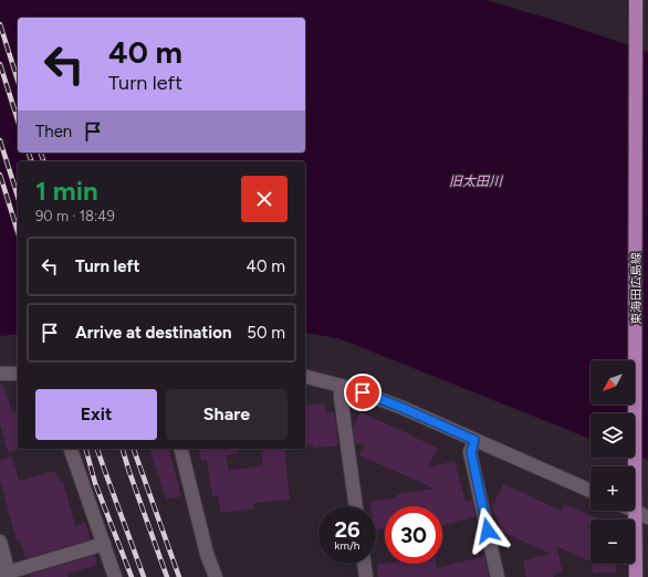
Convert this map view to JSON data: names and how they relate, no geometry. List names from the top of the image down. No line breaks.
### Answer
{"streets":{"main road":["東海田広島線"]},"water":["旧太田川"],"north":"bottom left","page":{"turn":["40 m","Turn left"],"then":"Then","heading":["1 min","90 m · 18:49"],"list":[{"name":"Turn left","value":"40 m"},{"name":"Arrive at destination","value":"50 m"}],"map_buttons":["+","−"],"buttons":["Exit","Share"],"speed":"26 km/h","limit":"30"}}
